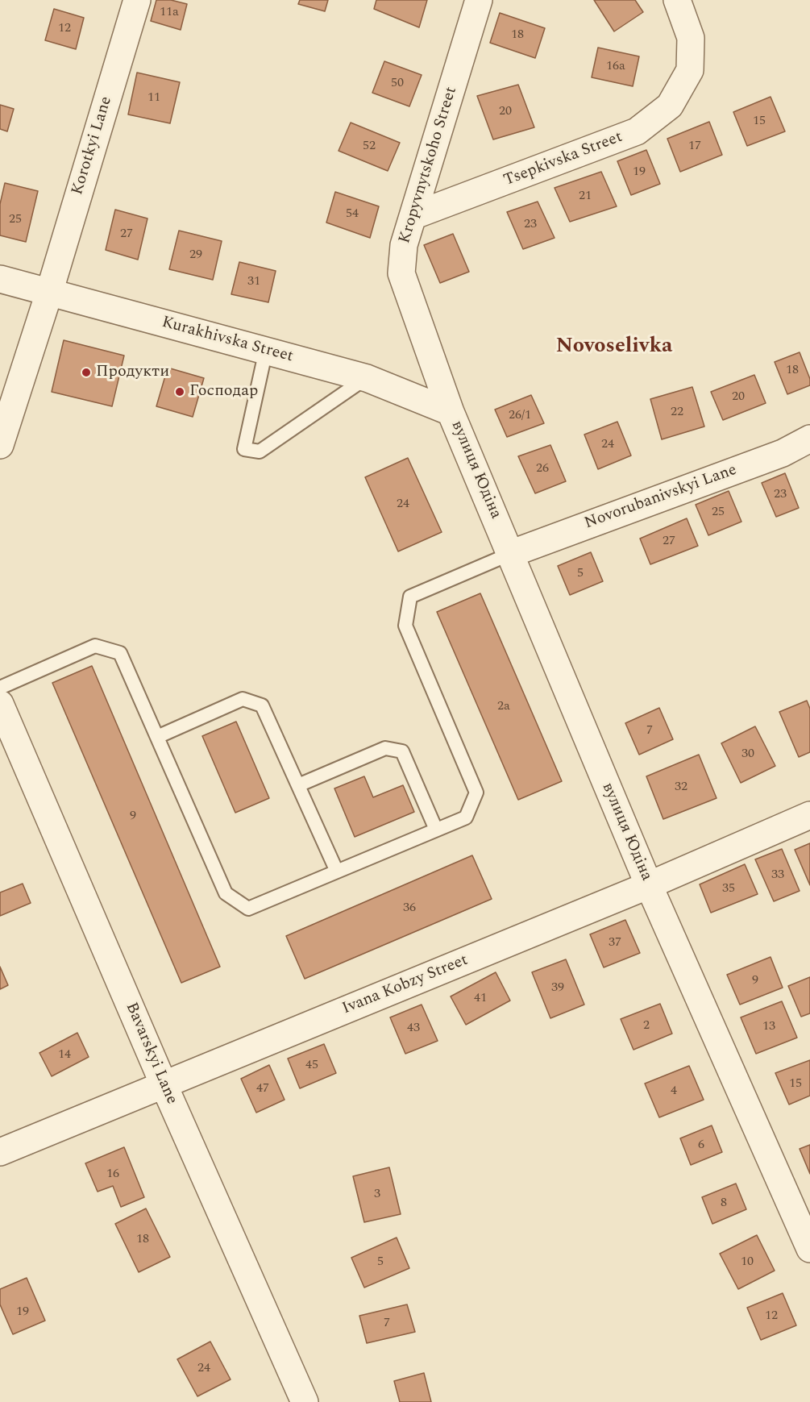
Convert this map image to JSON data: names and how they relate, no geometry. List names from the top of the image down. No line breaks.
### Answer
{"streets":{"street":["Korotkyi Lane","Tsepkivska Street","Kropyvnytskoho Street","Kurakhivska Street","вулиця Юдіна","Novorubanivskyi Lane","Ivana Kobzy Street","Bavarskyi Lane"]},"crossings":[["Korotkyi Lane","Kurakhivska Street"],["Tsepkivska Street","Kropyvnytskoho Street"],["Kropyvnytskoho Street","Kurakhivska Street"],["Kropyvnytskoho Street","вулиця Юдіна"],["Kurakhivska Street","вулиця Юдіна"],["вулиця Юдіна","Novorubanivskyi Lane"],["вулиця Юдіна","Ivana Kobzy Street"],["Ivana Kobzy Street","Bavarskyi Lane"]],"districts":["Novoselivka"],"places":["Продукти","Господар"],"house_numbers":["11а","12","18","16а","50","11","20","15","52","17","19","21","54","25","23","27","29","31","18","20","22","26/1","24","26","23","24","25","27","5","2а","7","30","32","9","33","35","36","37","9","39","41","2","13","43","14","45","15","47","4","6","16","3","8","18","5","10","19","12","7","24"]}
